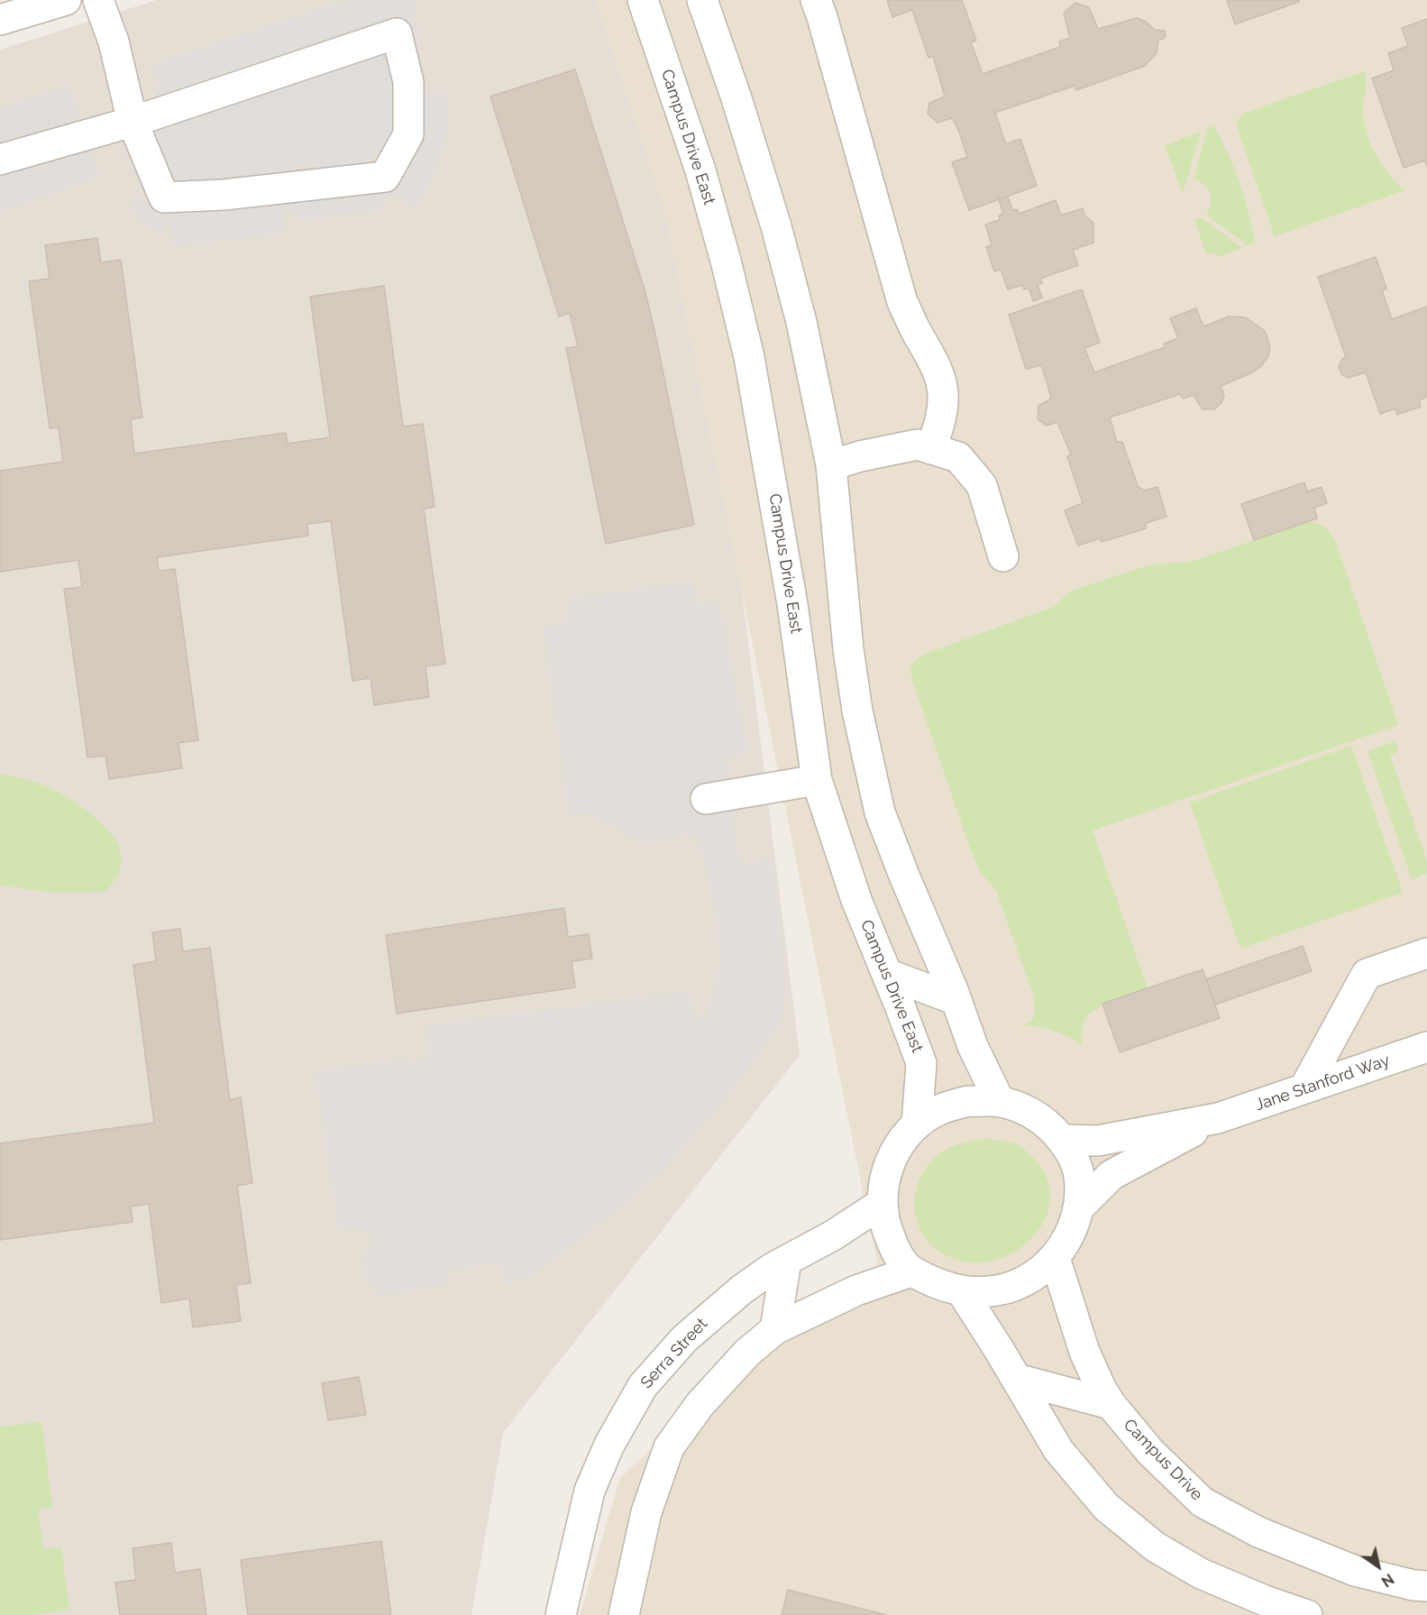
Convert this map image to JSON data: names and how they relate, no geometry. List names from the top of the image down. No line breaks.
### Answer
{"streets":{"street":["Campus Drive East","Jane Stanford Way","Serra Street","Campus Drive"]},"crossings":[["Campus Drive East","Jane Stanford Way"],["Jane Stanford Way","Serra Street"],["Jane Stanford Way","Campus Drive"]],"north":"bottom right"}
